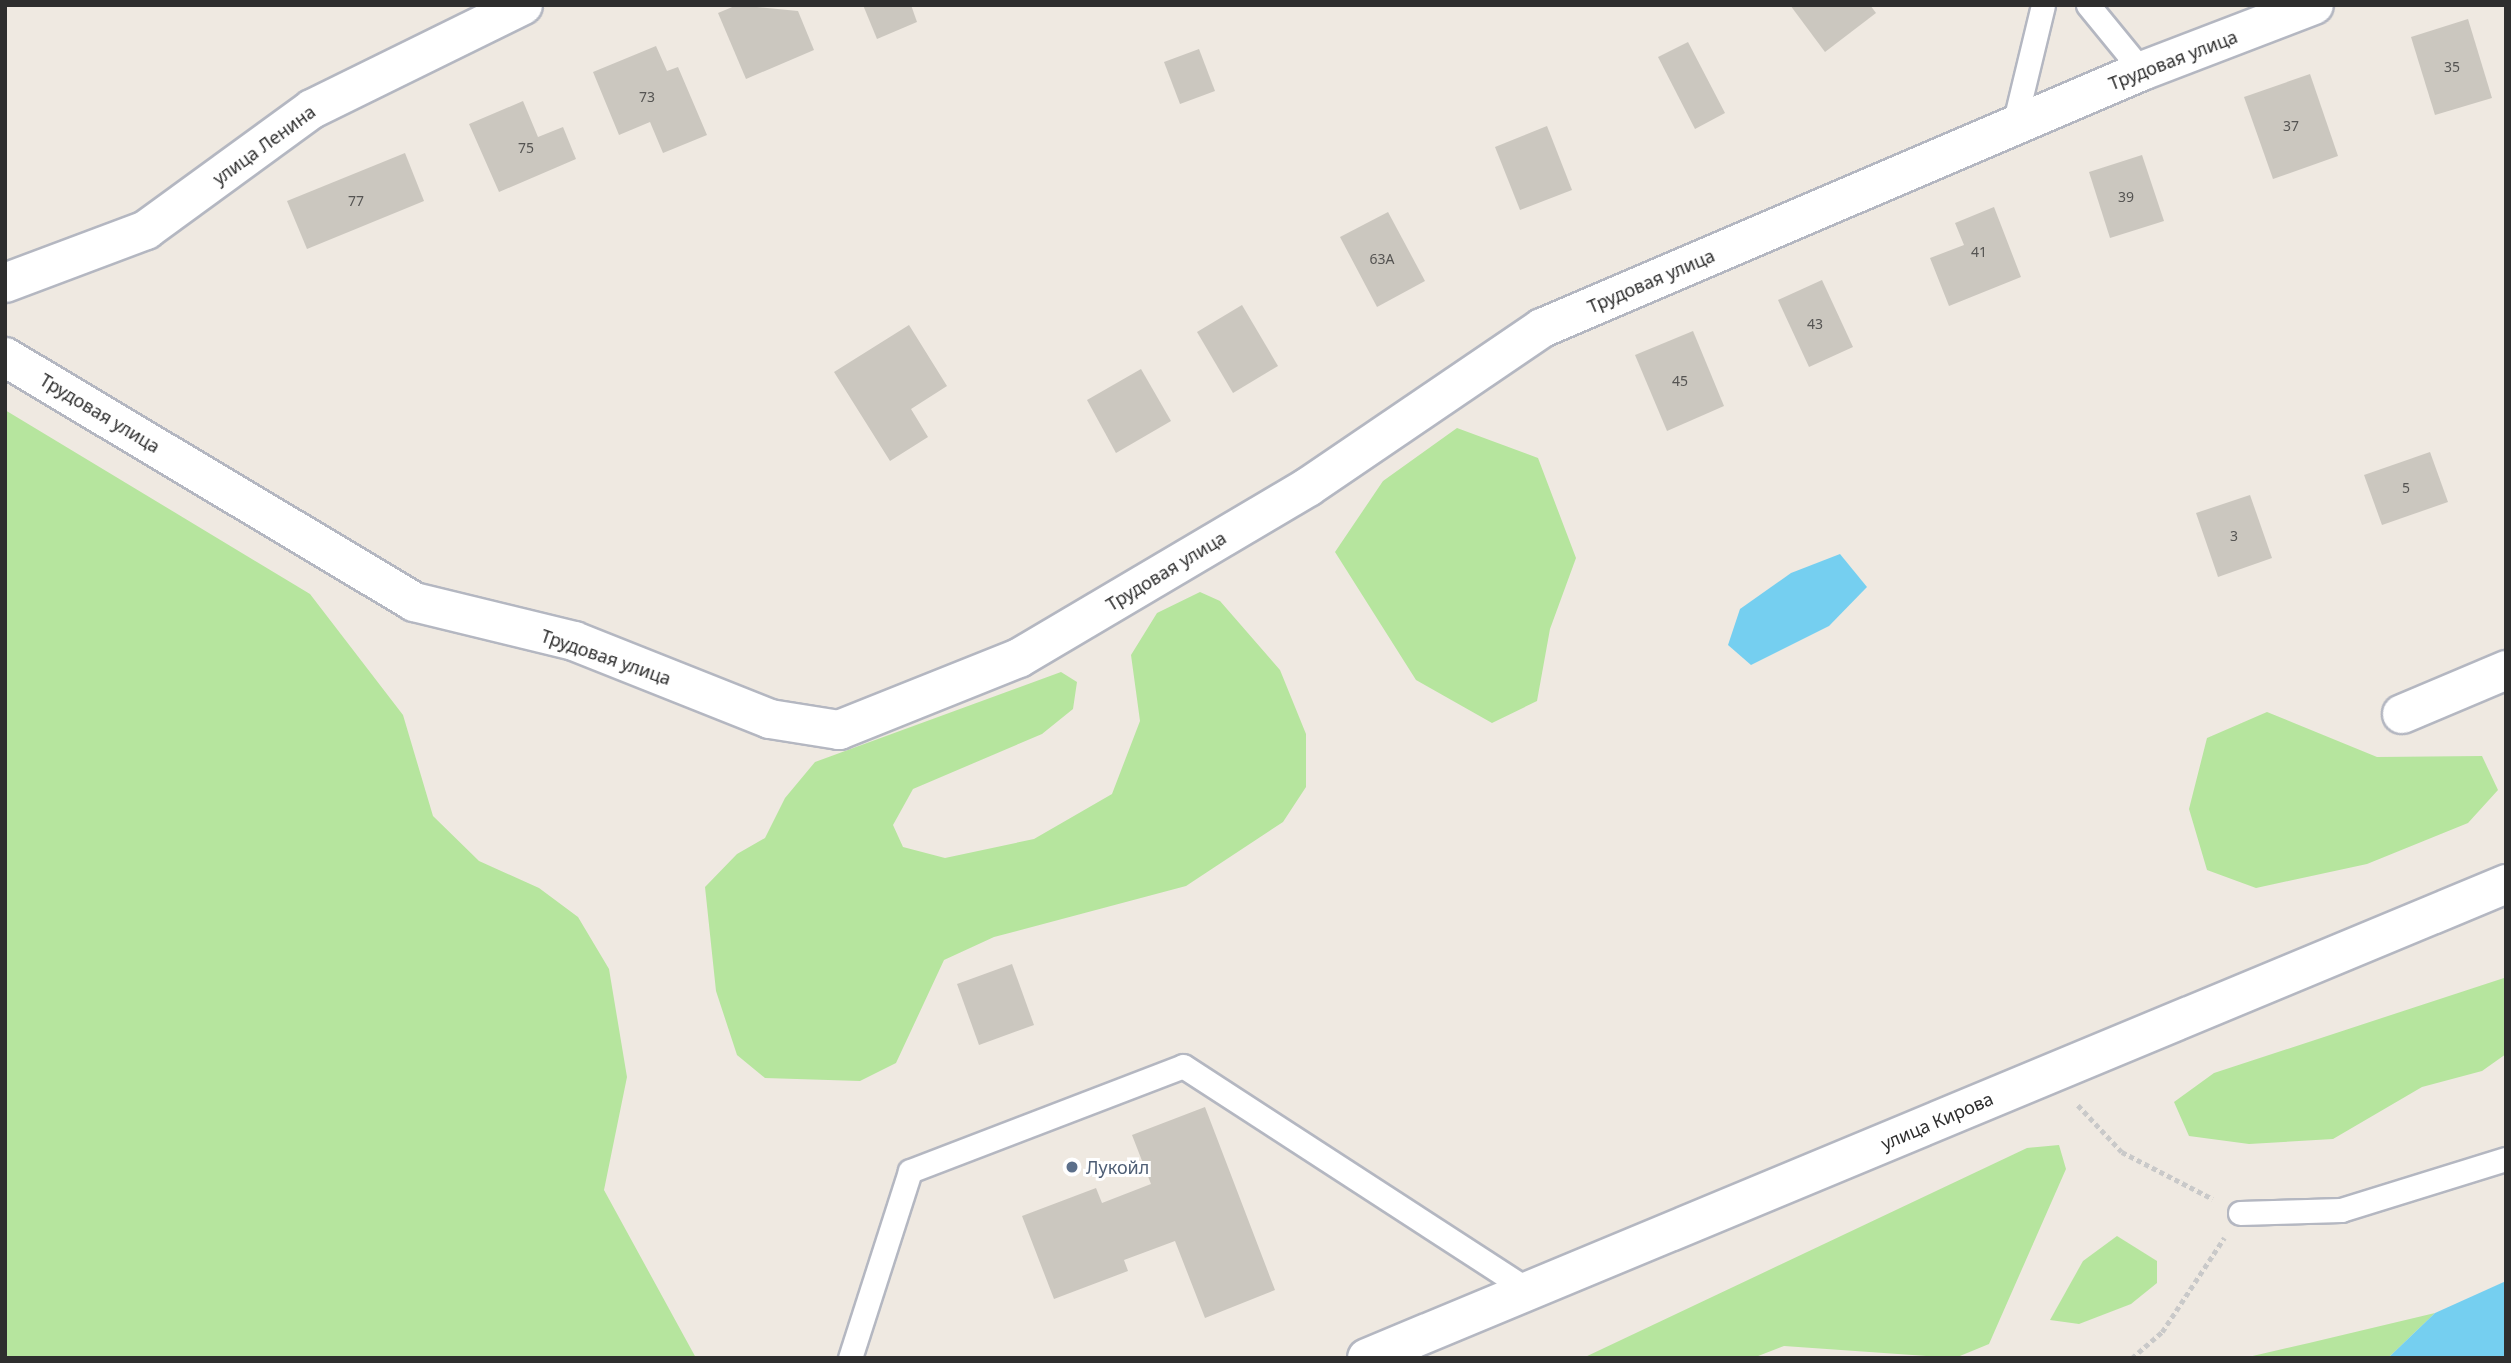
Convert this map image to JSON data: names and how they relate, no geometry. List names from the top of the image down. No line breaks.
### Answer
{"streets":{"street":["Трудовая улица","улица Ленина","улица Кирова"]},"places":["Лукойл"],"house_numbers":["35","73","37","75","39","77","41","63А","43","45","5","3"]}
